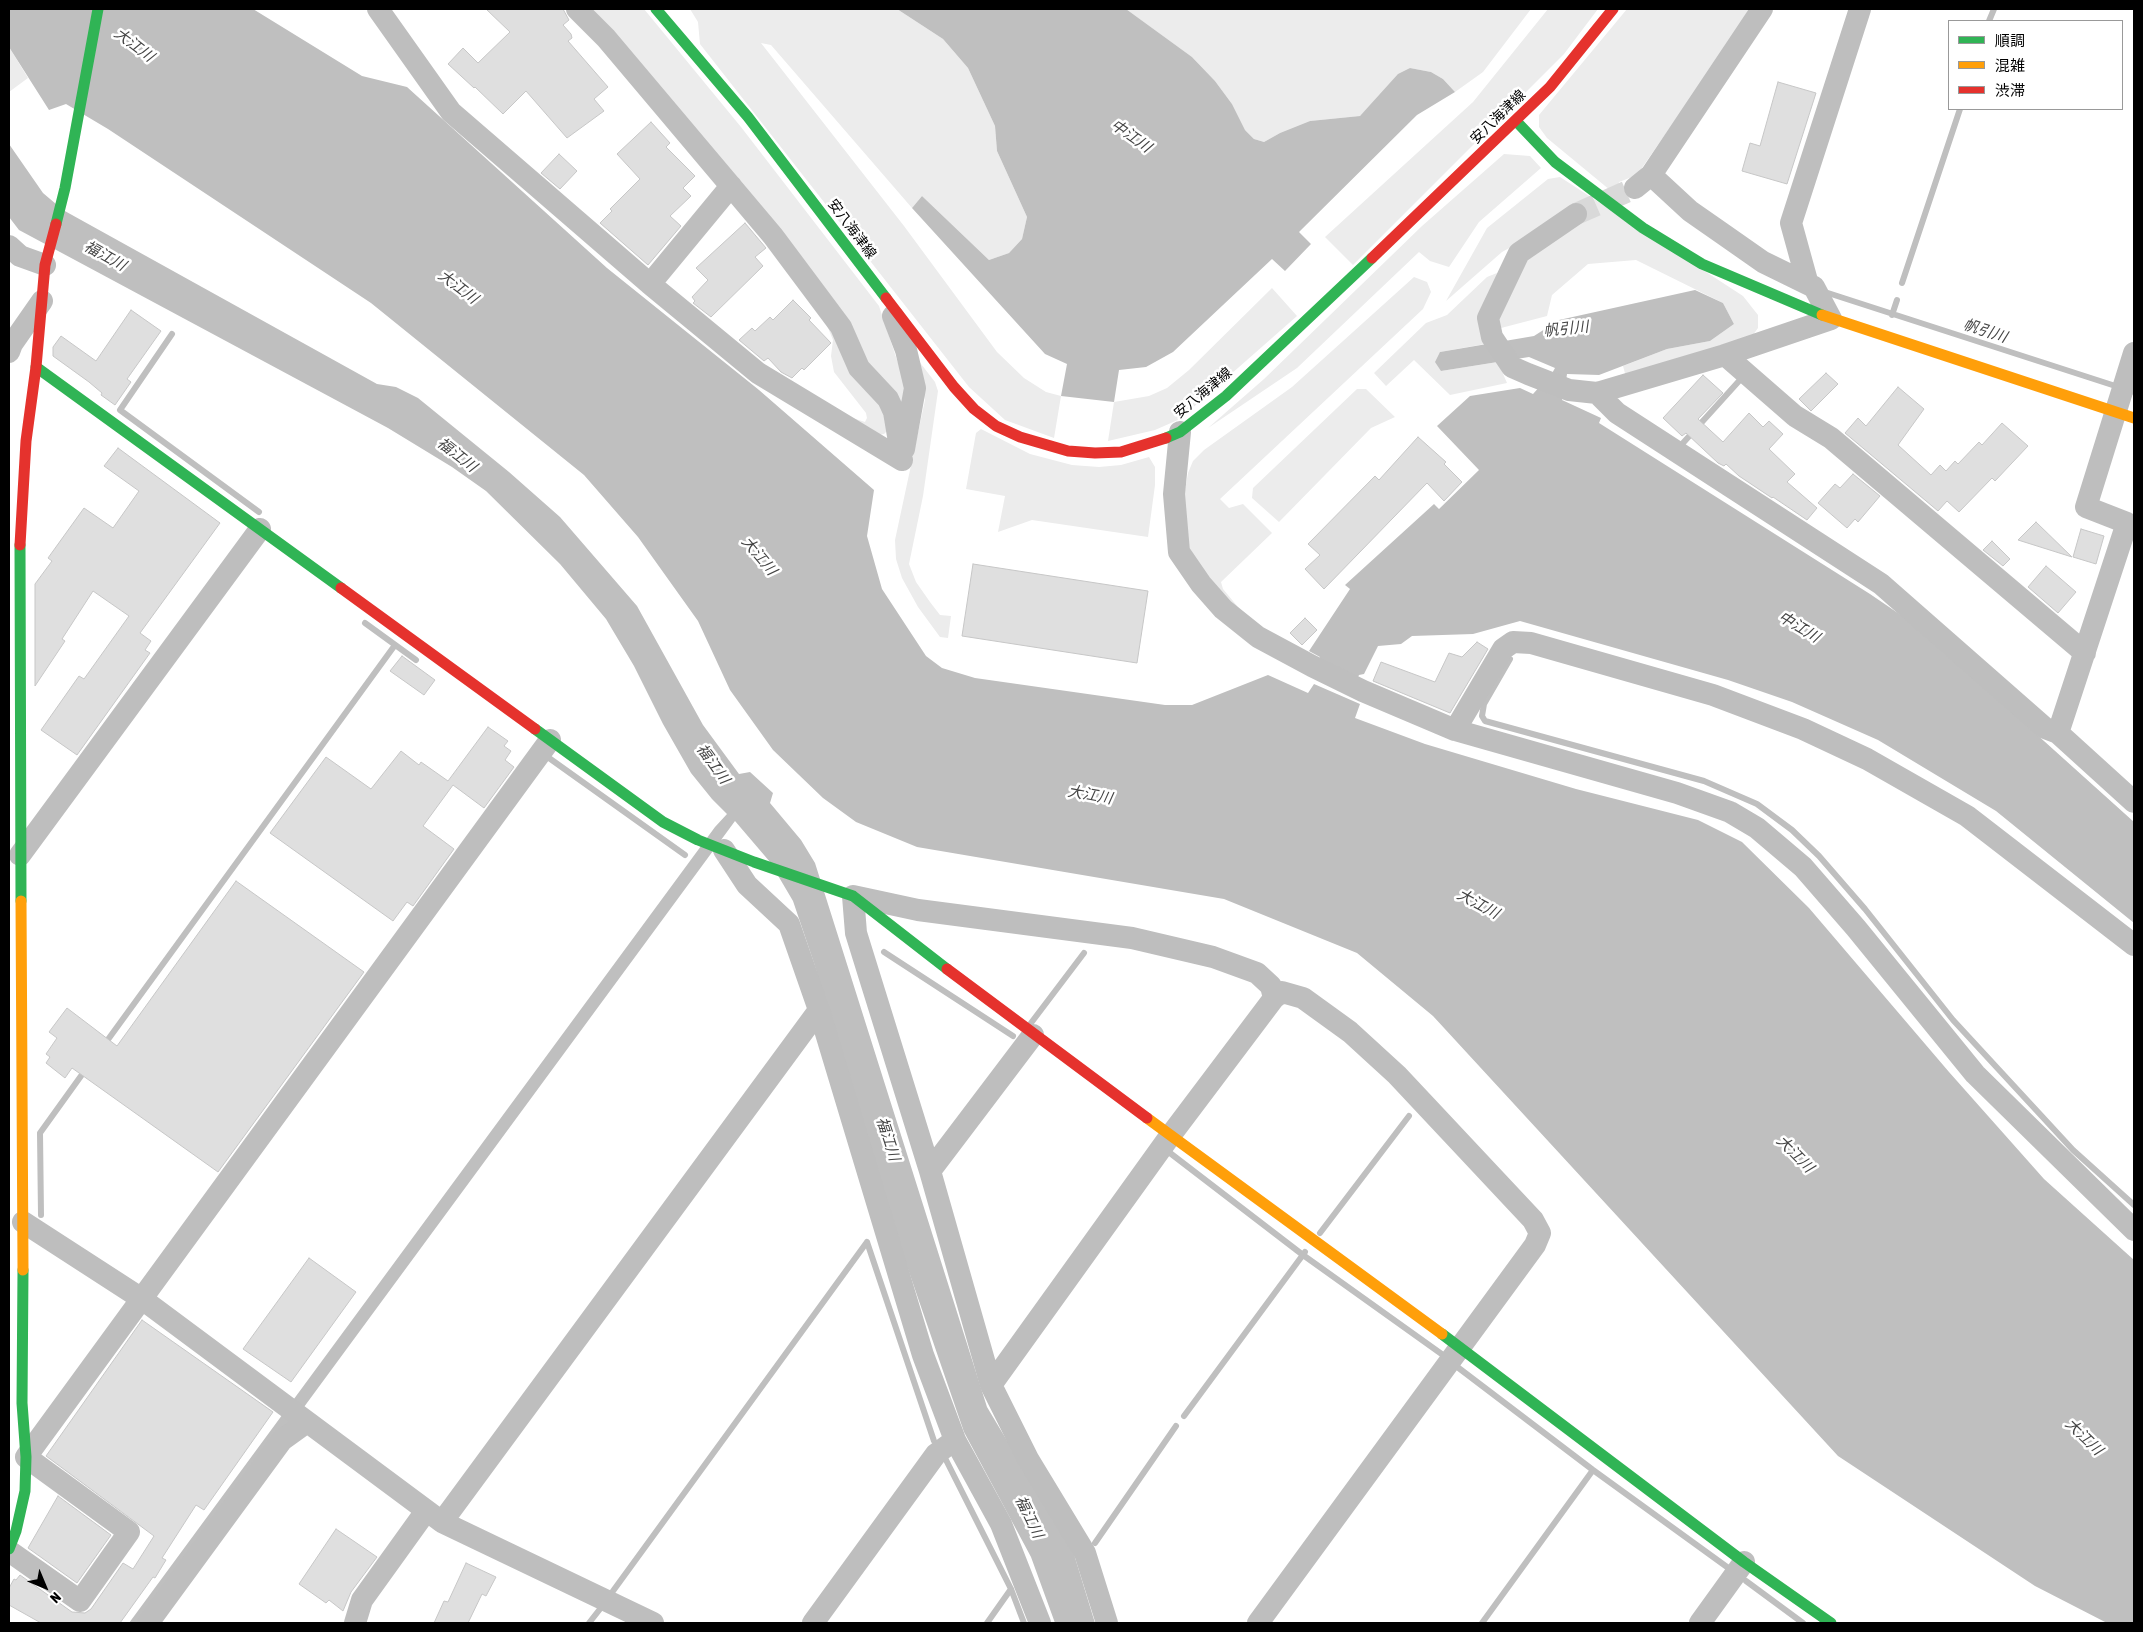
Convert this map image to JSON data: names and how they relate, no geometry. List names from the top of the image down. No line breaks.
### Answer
{"streets":{"street":["安八海津線"]},"water":["大江川","中江川","福江川","帆引川"],"legend":["順調","混雑","渋滞"],"north":"bottom right"}
